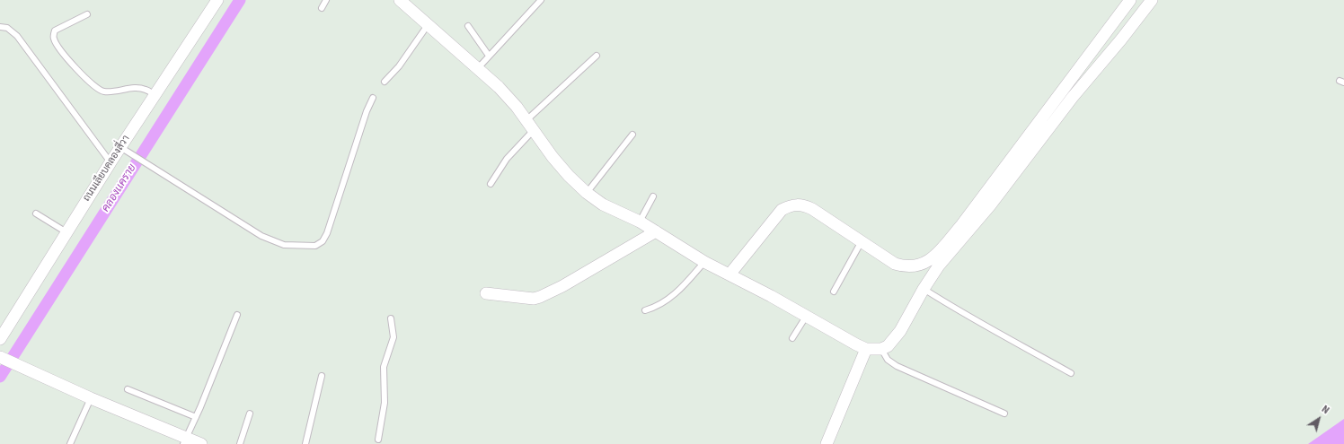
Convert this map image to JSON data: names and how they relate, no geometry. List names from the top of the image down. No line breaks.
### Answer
{"streets":{"street":["ถนนเลียบคลองสี่วา"]},"water":["คลองเเคราย"],"north":"top right"}
